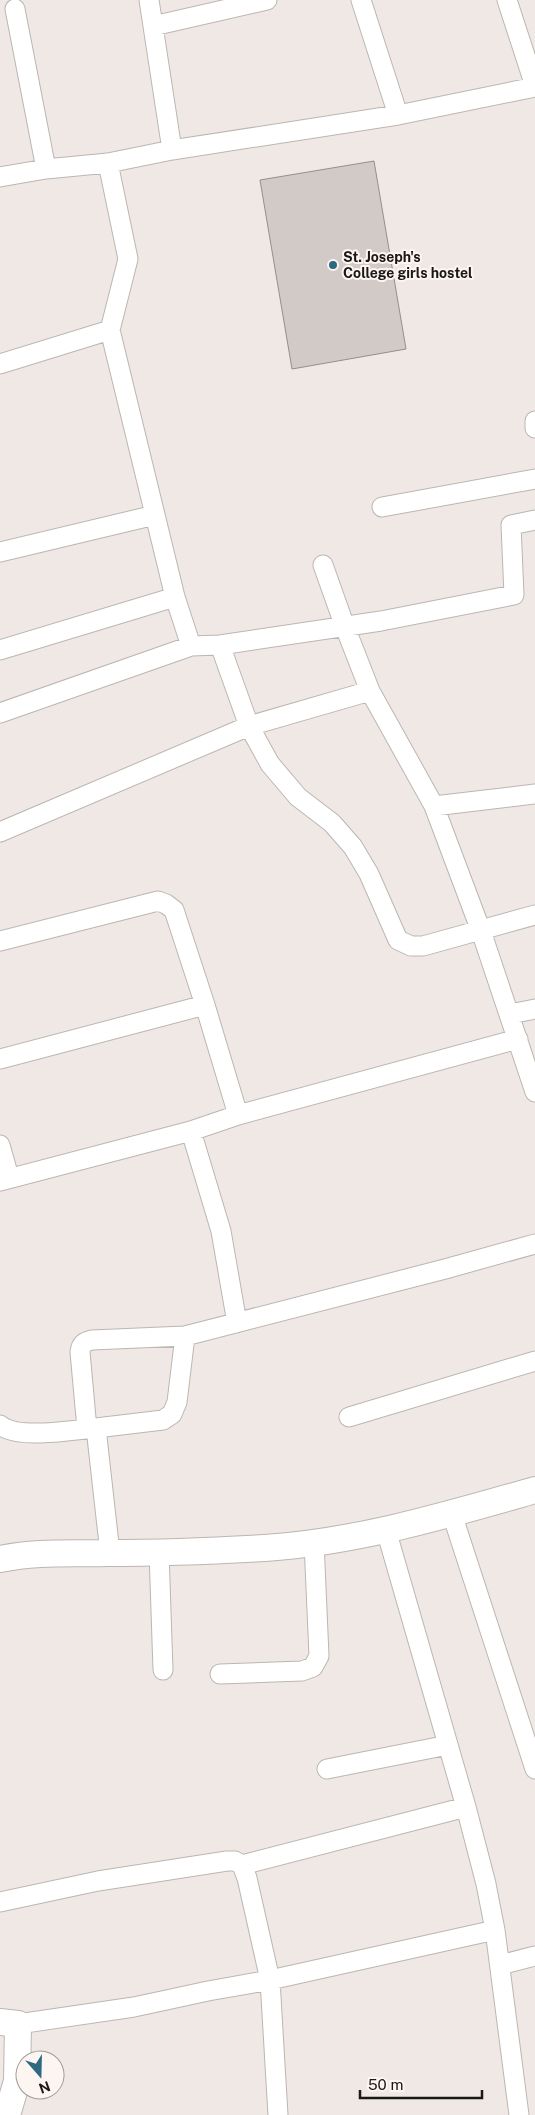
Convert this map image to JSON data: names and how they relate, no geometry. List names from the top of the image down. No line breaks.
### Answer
{"places":["St. Joseph's College girls hostel"],"scale_bar":"50 m","north":"bottom"}
